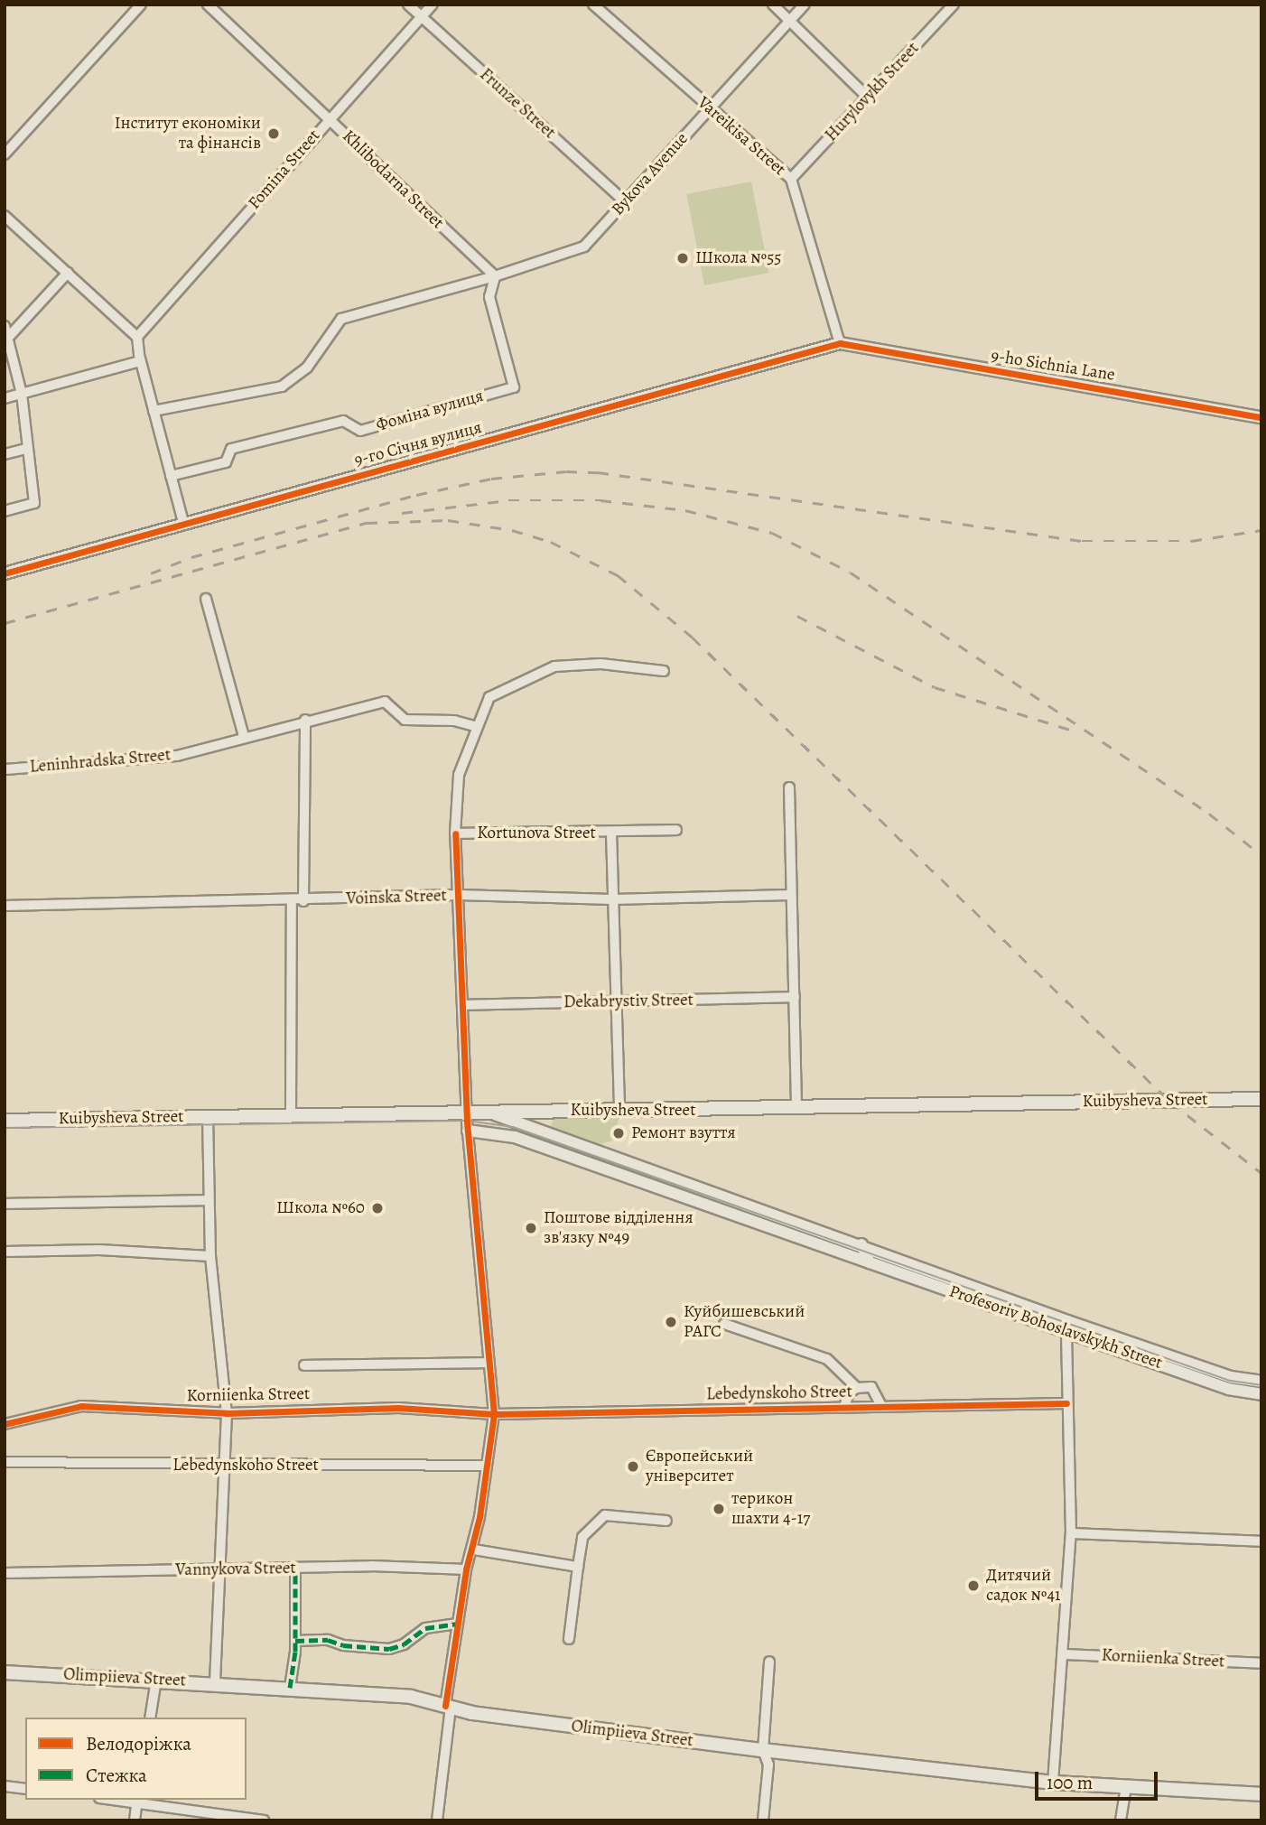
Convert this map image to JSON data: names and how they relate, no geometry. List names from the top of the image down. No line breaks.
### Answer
{"streets":{"main road":["Kuibysheva Street","Olimpiieva Street"],"street":["Hurylovykh Street","Frunze Street","Vareikisa Street","Fomina Street","Bykova Avenue","Khlibodarna Street","9-ho Sichnia Lane","Фоміна вулиця","9-го Січня вулиця","Leninhradska Street","Kortunova Street","Voinska Street","Dekabrystiv Street","Profesoriv Bohoslavskykh Street","Lebedynskoho Street","Korniienka Street","Vannykova Street"]},"crossings":[["Hurylovykh Street","Vareikisa Street"],["Frunze Street","Fomina Street"],["Frunze Street","Bykova Avenue"],["Vareikisa Street","Bykova Avenue"],["Vareikisa Street","9-ho Sichnia Lane"],["Vareikisa Street","9-го Січня вулиця"],["Fomina Street","Khlibodarna Street"],["Bykova Avenue","Khlibodarna Street"],["Bykova Avenue","Фоміна вулиця"],["Khlibodarna Street","Фоміна вулиця"],["9-ho Sichnia Lane","9-го Січня вулиця"],["Leninhradska Street","Kortunova Street"],["Kuibysheva Street","Profesoriv Bohoslavskykh Street"],["Lebedynskoho Street","Korniienka Street"]],"places":["Інститут економіки та фінансів","Школа №55","Ремонт взуття","Школа №60","Поштове відділення зв'язку №49","Куйбишевський РАГС","Європейський університет","терикон шахти 4-17","Дитячий садок №41"],"legend":["Велодоріжка","Стежка"],"scale_bar":"100 m"}
